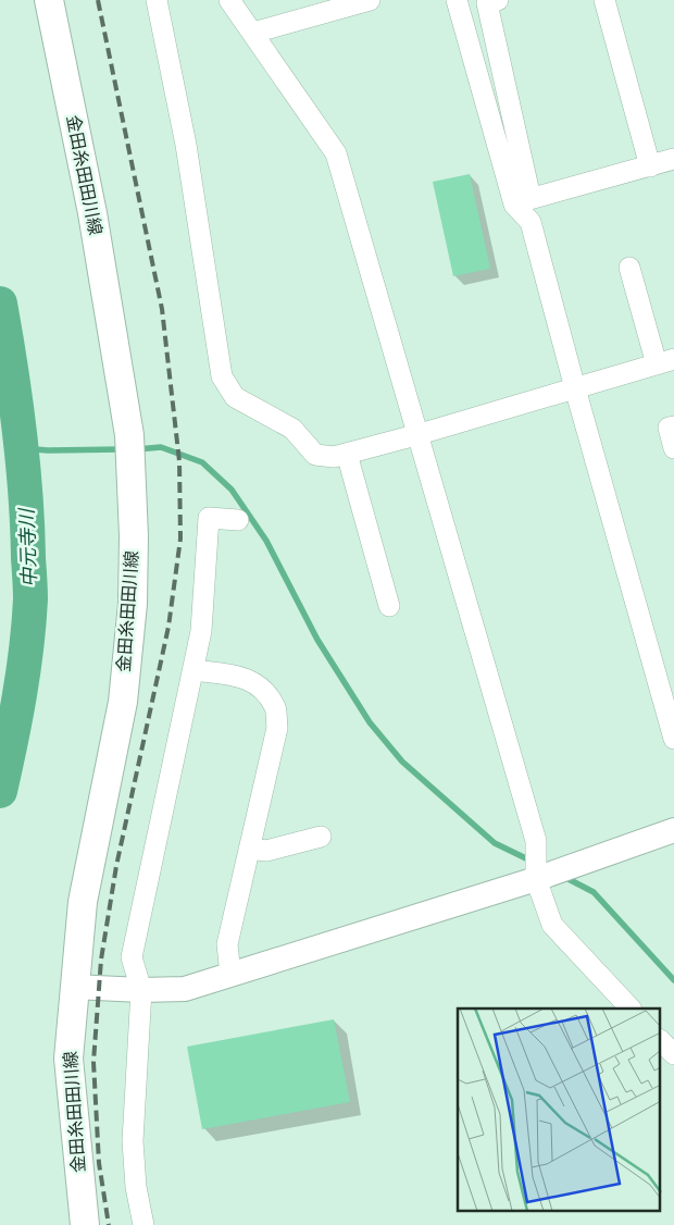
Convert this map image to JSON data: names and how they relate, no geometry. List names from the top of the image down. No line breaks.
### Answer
{"streets":{"main road":["金田糸田田川線"]},"water":["中元寺川"]}
